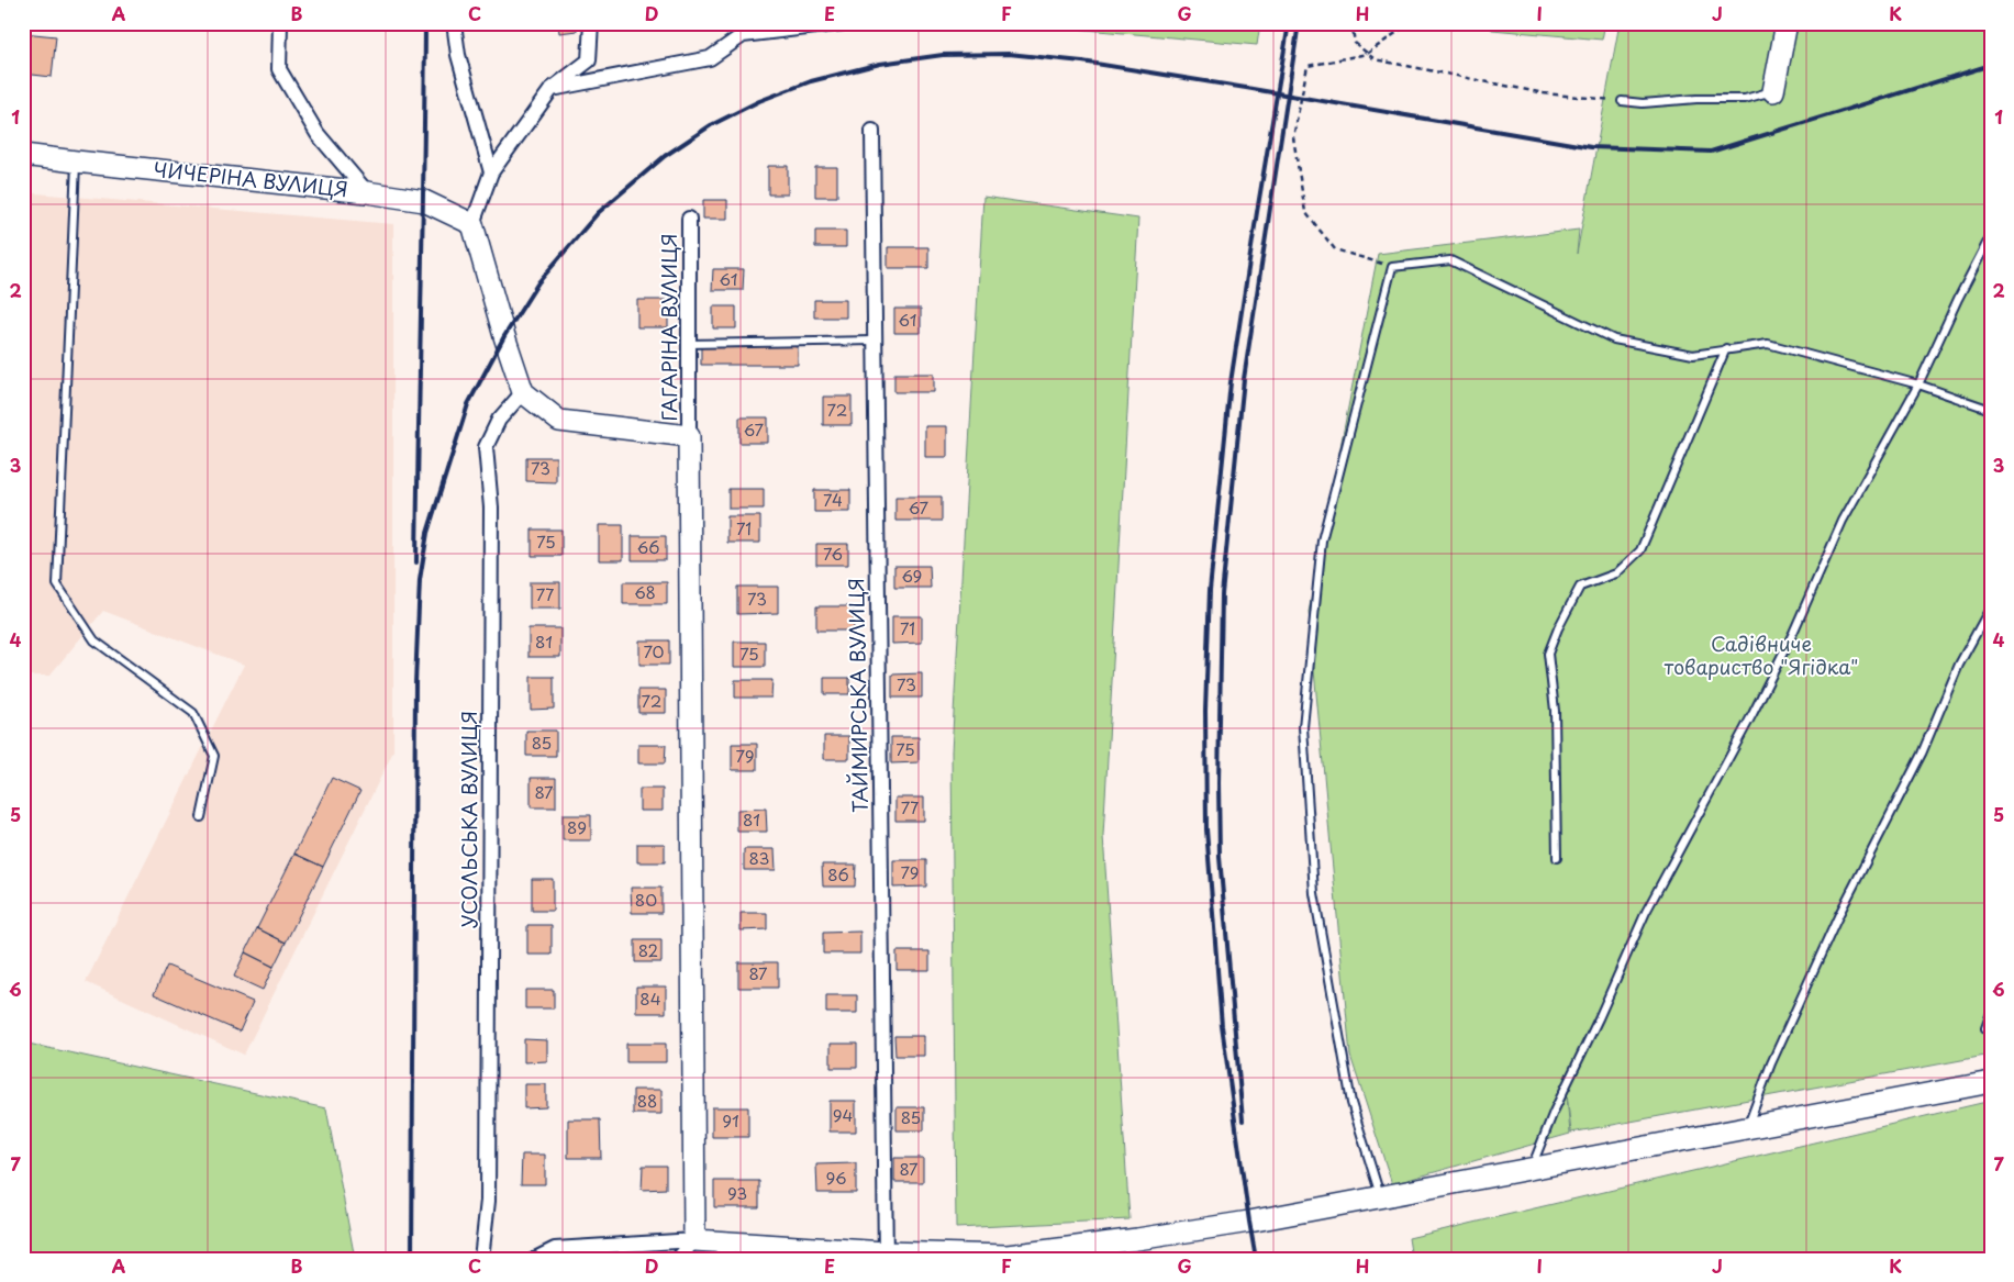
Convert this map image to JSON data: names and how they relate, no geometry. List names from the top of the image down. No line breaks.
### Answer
{"streets":{"main road":["ЧИЧЕРІНА ВУЛИЦЯ"],"street":["ГАГАРІНА ВУЛИЦЯ","ТАЙМИРСЬКА ВУЛИЦЯ","УСОЛЬСЬКА ВУЛИЦЯ"]},"parks":["Садівниче товариство \"Ягідка\""],"house_numbers":["61","61","72","67","73","74","67","71","75","66","76","69","68","77","73","71","81","70","75","73","72","85","75","79","87","77","81","89","83","79","86","80","82","87","84","88","94","85","91","87","96","93"],"grid":{"columns":["A","B","C","D","E","F","G","H","I","J","K"],"rows":["1","2","3","4","5","6","7"]}}
